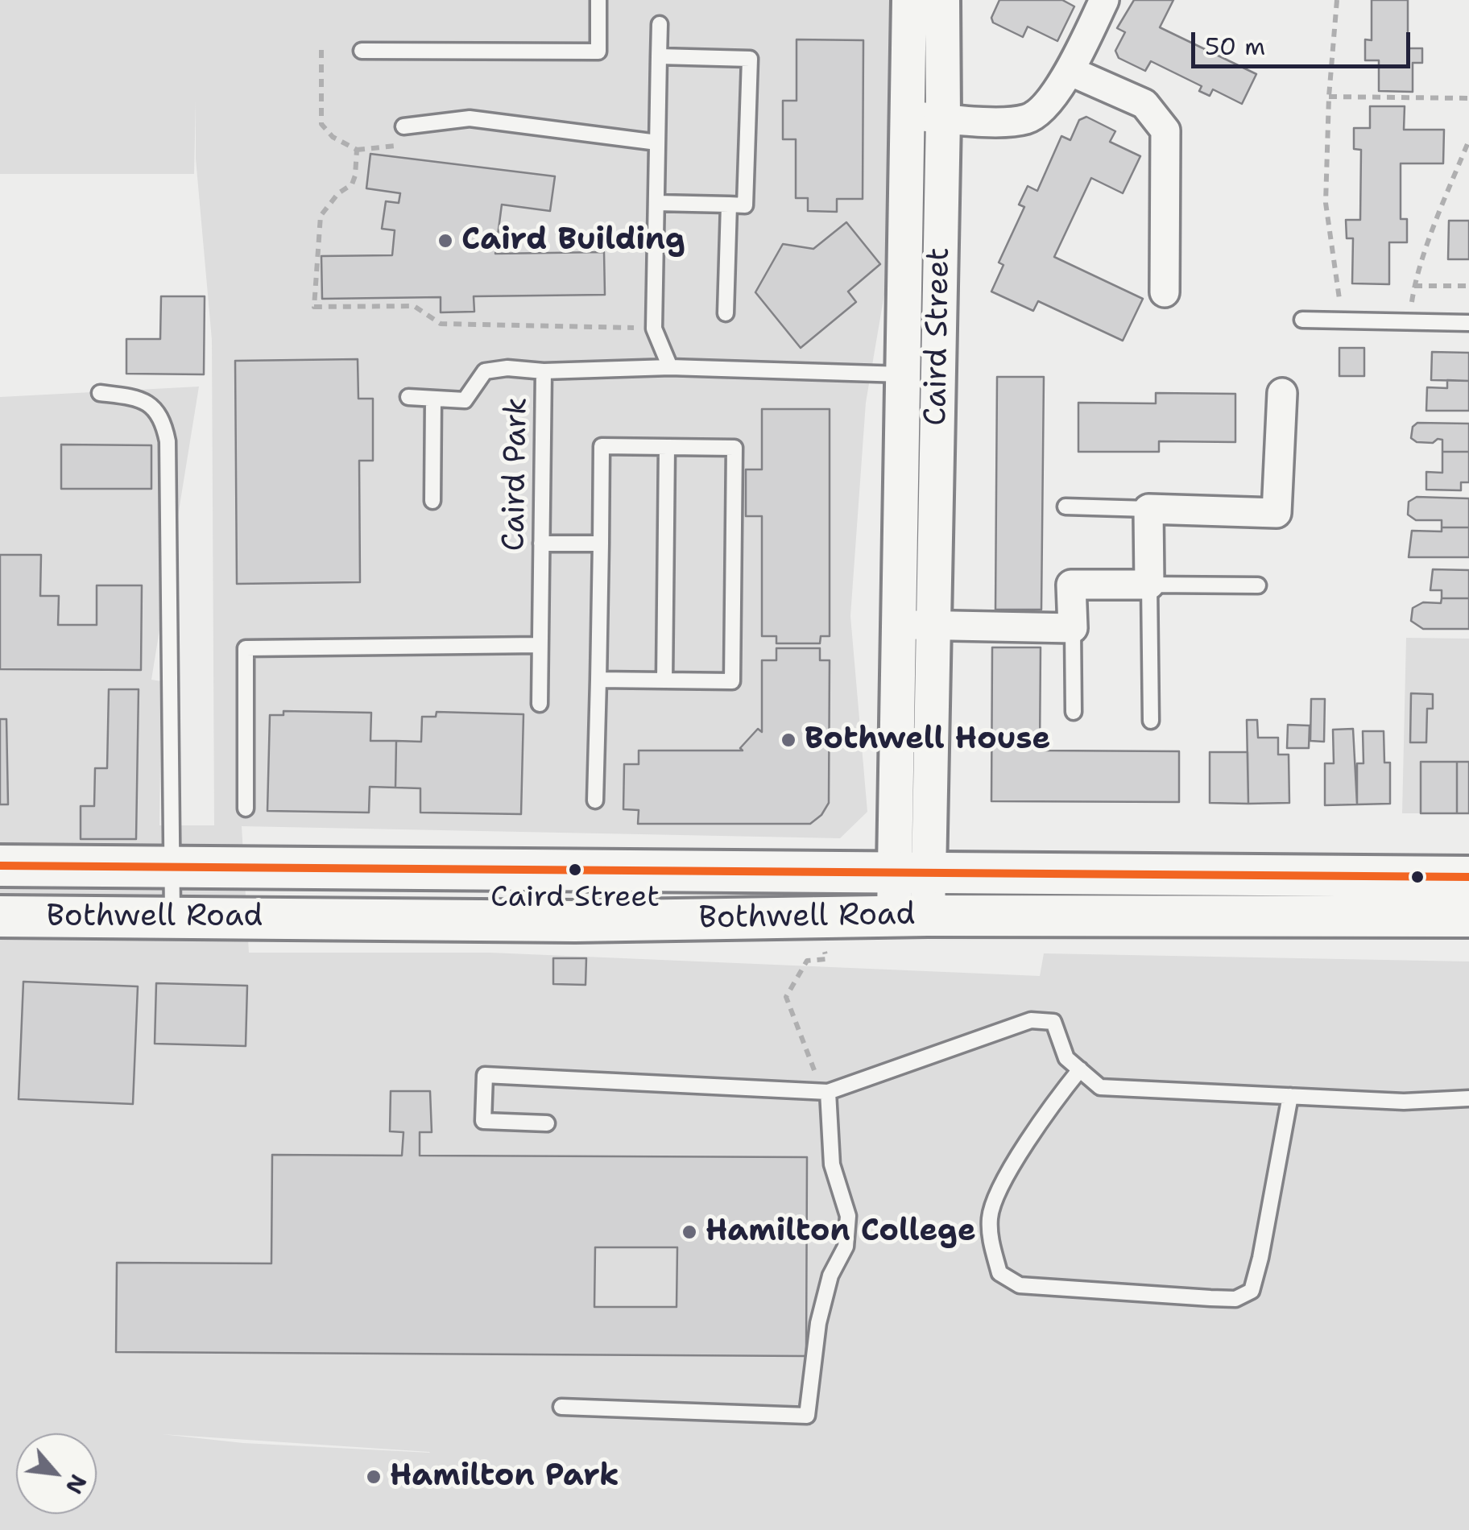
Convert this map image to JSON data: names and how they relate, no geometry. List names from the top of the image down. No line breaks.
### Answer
{"streets":{"main road":["Bothwell Road"],"street":["Caird Street"],"lane":["Caird Park"]},"crossings":[["Caird Street","Caird Park"],["Caird Street","Bothwell Road"]],"places":["Caird Building","Bothwell House","Caird Street","Hamilton College","Hamilton Park"],"scale_bar":"50 m","north":"bottom right"}
